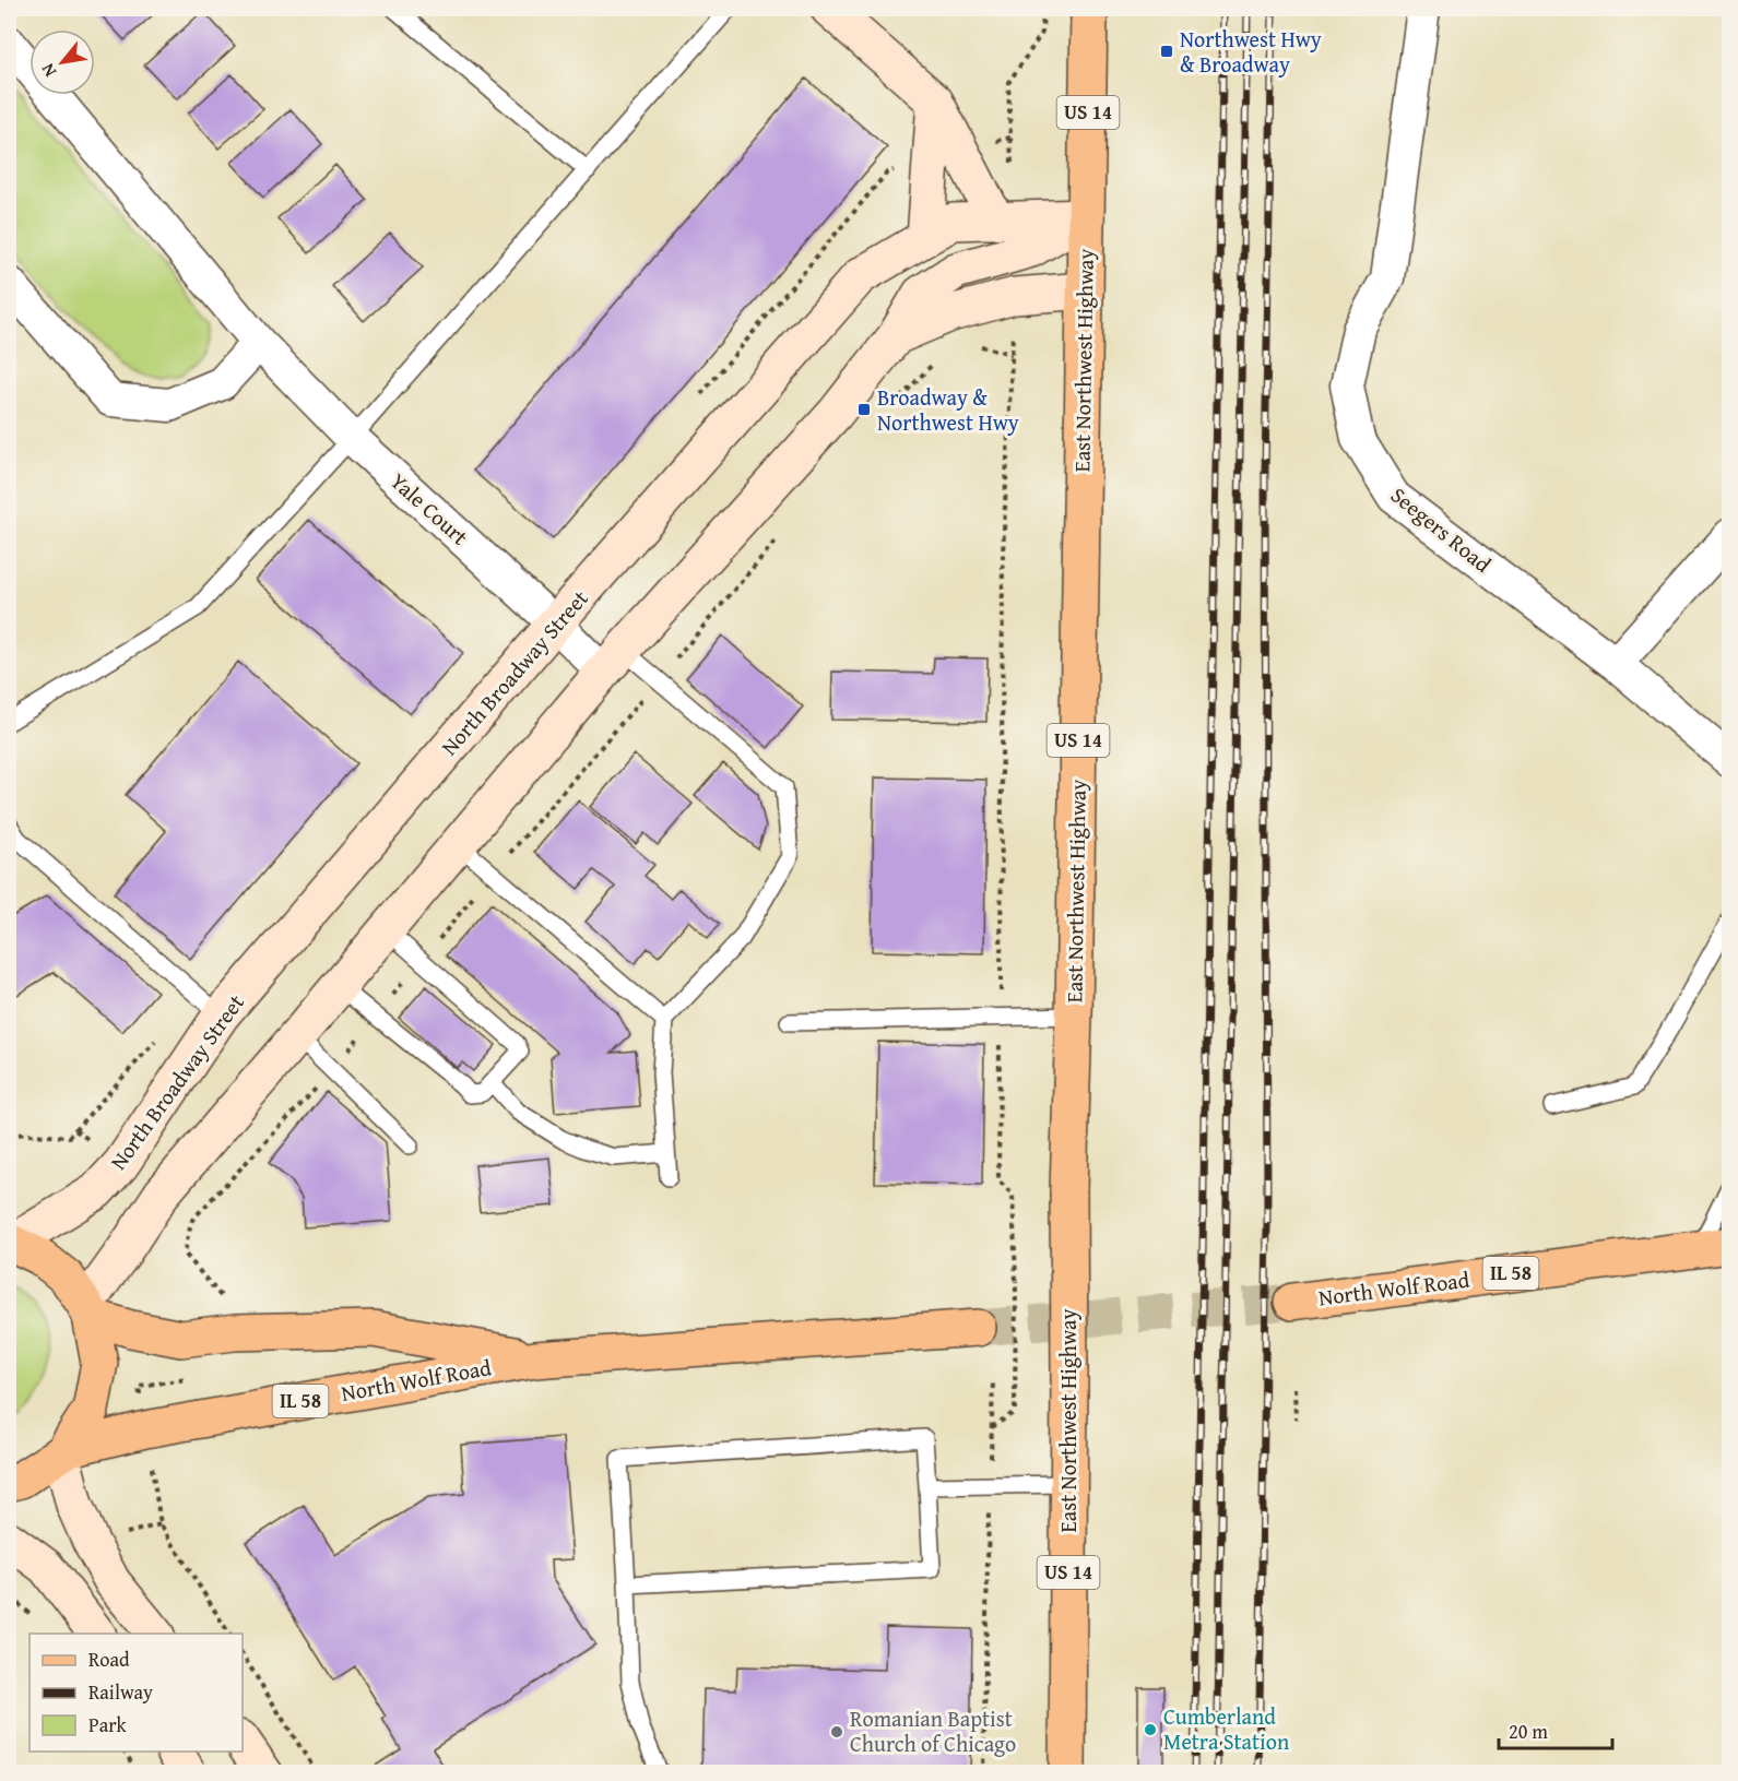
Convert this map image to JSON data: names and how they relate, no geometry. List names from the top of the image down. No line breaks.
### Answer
{"streets":{"main road":["US 14","East Northwest Highway","IL 58","North Wolf Road"],"street":["Yale Court","Seegers Road","North Broadway Street"]},"crossings":[["East Northwest Highway","North Broadway Street"],["Yale Court","North Broadway Street"],["North Broadway Street","IL 58"],["IL 58","North Wolf Road"]],"places":{"transit":["Northwest Hwy & Broadway","Broadway & Northwest Hwy"],"other":["Cumberland Metra Station","Romanian Baptist Church of Chicago"]},"legend":["Road","Railway","Park"],"scale_bar":"20 m","north":"bottom left"}
